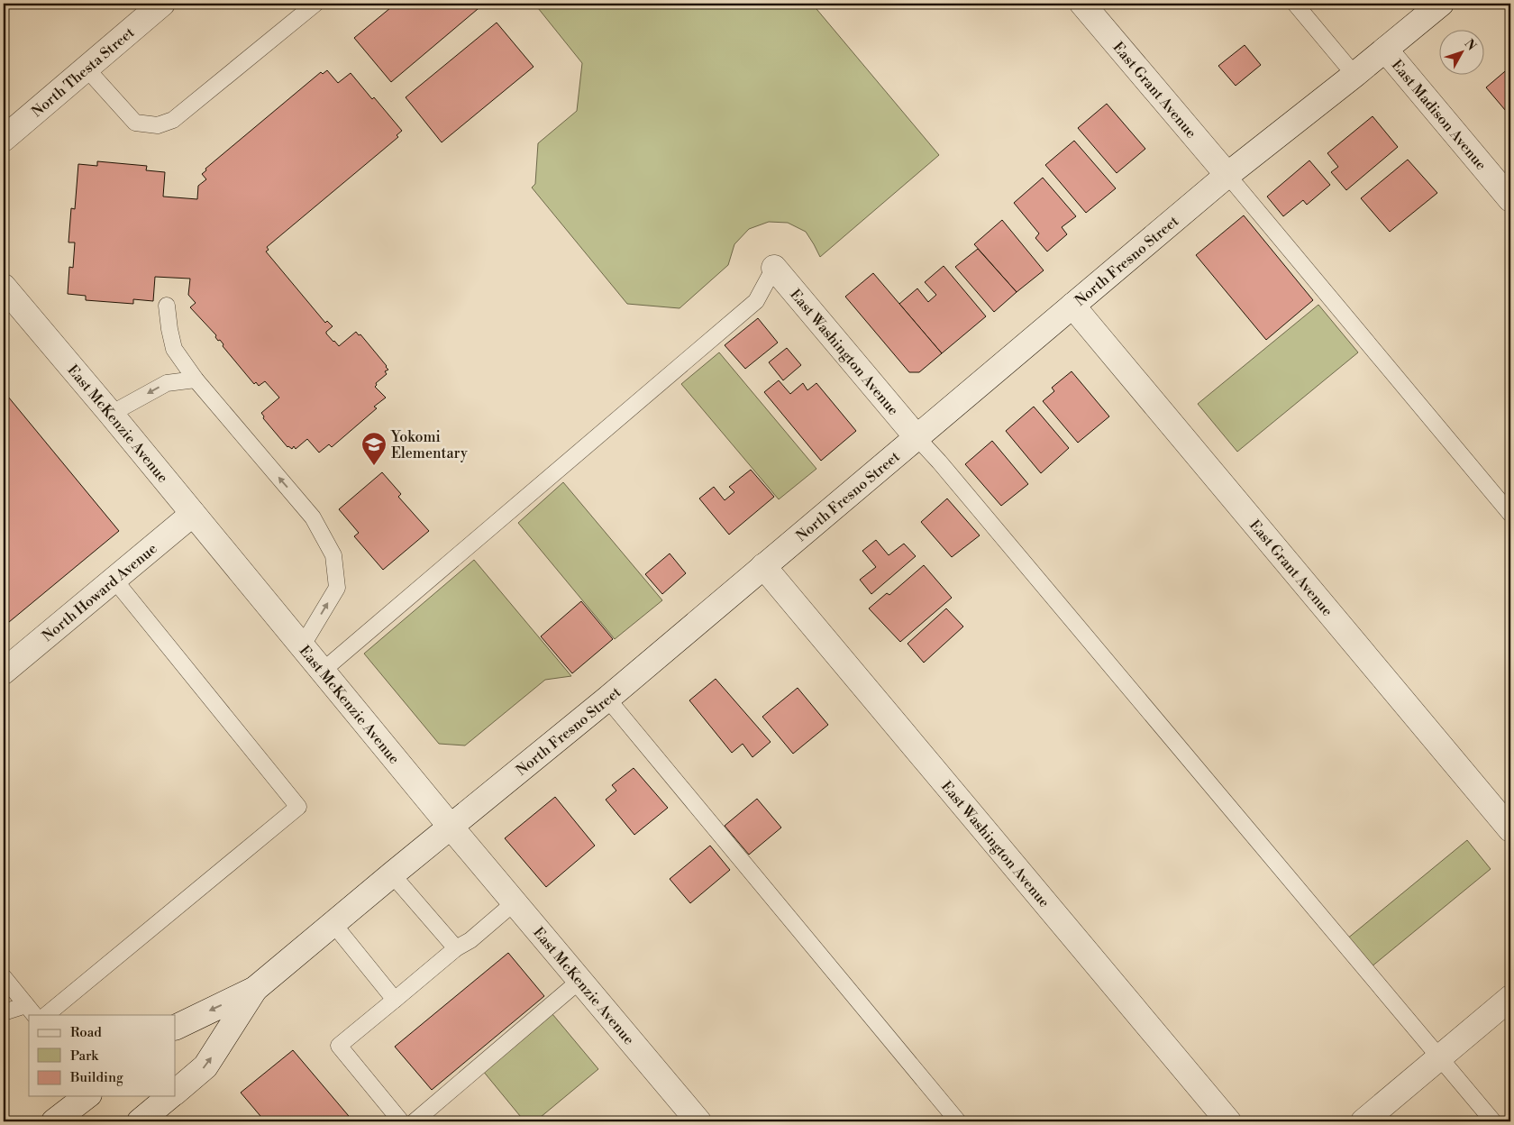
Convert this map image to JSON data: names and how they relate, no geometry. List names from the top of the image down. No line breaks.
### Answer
{"streets":{"street":["North Thesta Street","East Grant Avenue","East Madison Avenue","North Fresno Street","East Washington Avenue","East McKenzie Avenue","North Howard Avenue"]},"crossings":[["East Grant Avenue","North Fresno Street"],["East Madison Avenue","North Fresno Street"],["North Fresno Street","East Washington Avenue"],["North Fresno Street","East McKenzie Avenue"],["East McKenzie Avenue","North Howard Avenue"]],"places":{"school or university":["Yokomi Elementary"]},"legend":["Road","Park","Building"],"north":"top right"}
